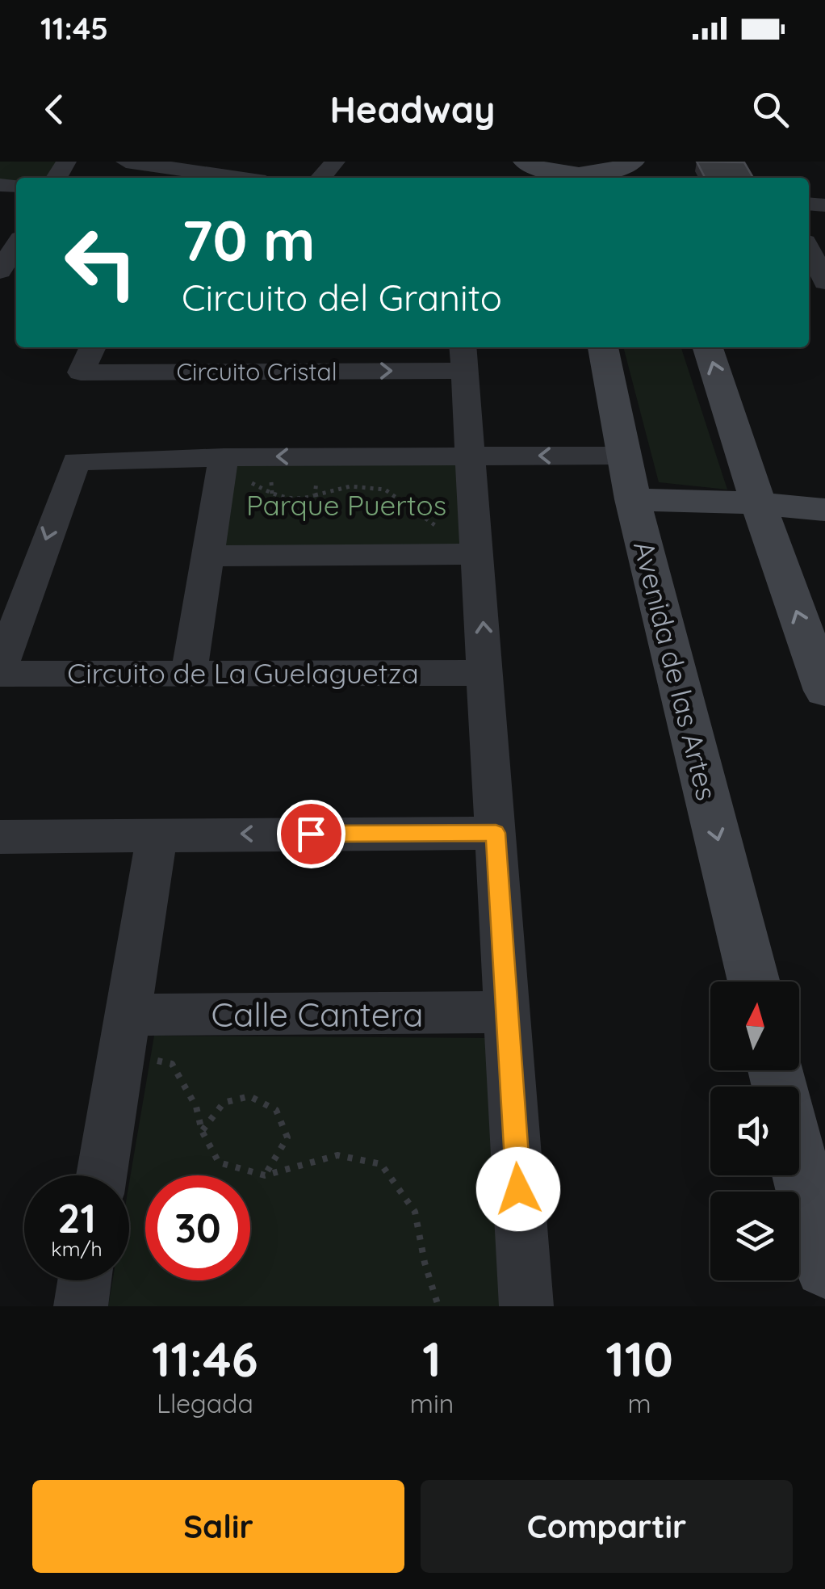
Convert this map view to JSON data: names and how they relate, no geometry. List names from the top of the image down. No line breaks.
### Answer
{"streets":{"street":["Circuito Cristal","Avenida de las Artes","Circuito de La Guelaguetza","Calle Cantera"]},"crossings":[["Circuito Cristal","Circuito de La Guelaguetza"],["Avenida de las Artes","Circuito de La Guelaguetza"]],"parks":["Parque Puertos"],"north":"top","page":{"status":"11:45","header":"Headway","turn":["70 m","Circuito del Granito"],"speed":"21 km/h","limit":"30","eta":["11:46","Llegada","1","min","110","m"],"buttons":["Salir","Compartir"]}}
